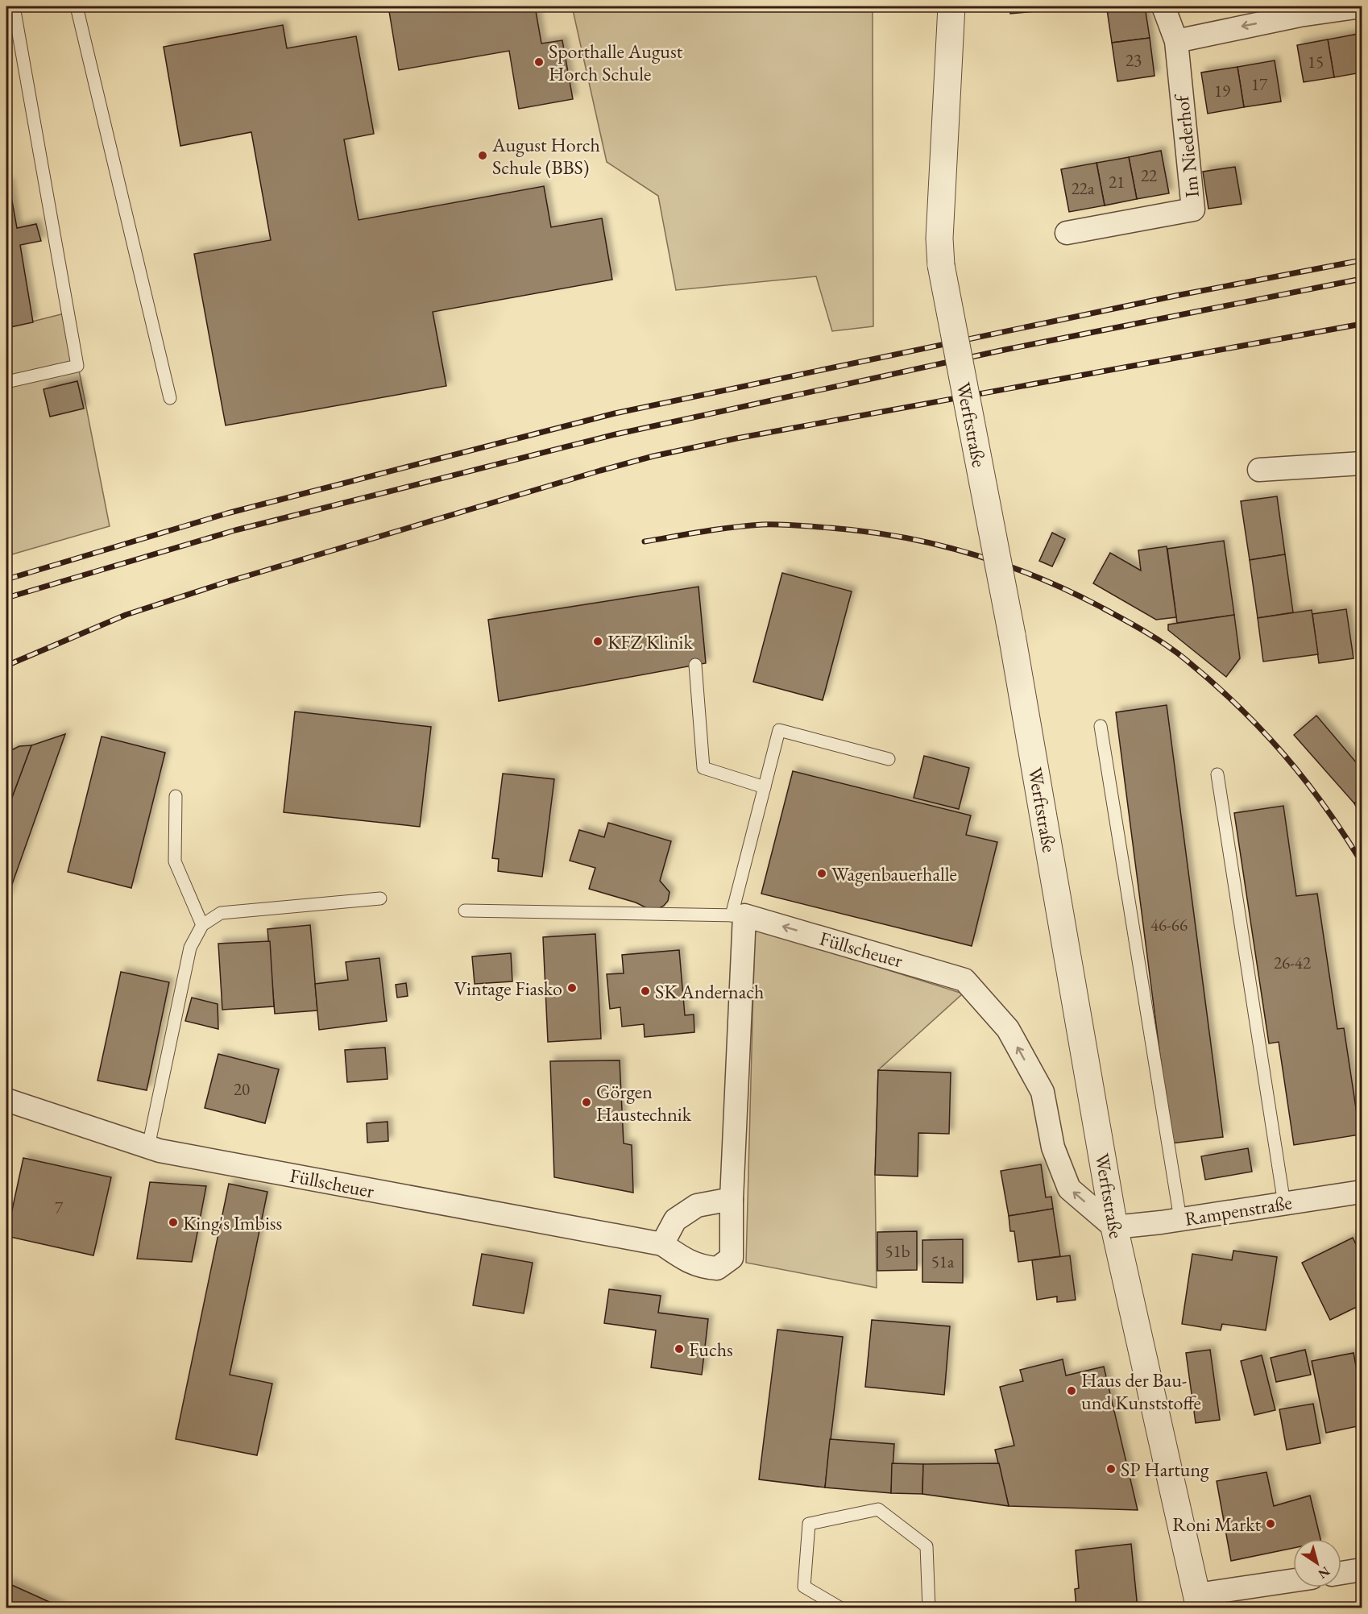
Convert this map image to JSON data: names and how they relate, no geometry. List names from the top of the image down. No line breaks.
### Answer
{"streets":{"street":["Im Niederhof","Werftstraße","Füllscheuer","Rampenstraße"]},"crossings":[["Werftstraße","Füllscheuer"],["Werftstraße","Rampenstraße"],["Füllscheuer","Rampenstraße"]],"places":["Sporthalle August Horch Schule","August Horch Schule (BBS)","KFZ Klinik","Wagenbauerhalle","Vintage Fiasko","SK Andernach","Görgen Haustechnik","King's Imbiss","Fuchs","Haus der Bau- und Kunststoffe","SP Hartung","Roni Markt"],"house_numbers":["23","15","17","19","22","21","22a","46-66","26-42","20","7","51b","51a"],"north":"bottom right"}
